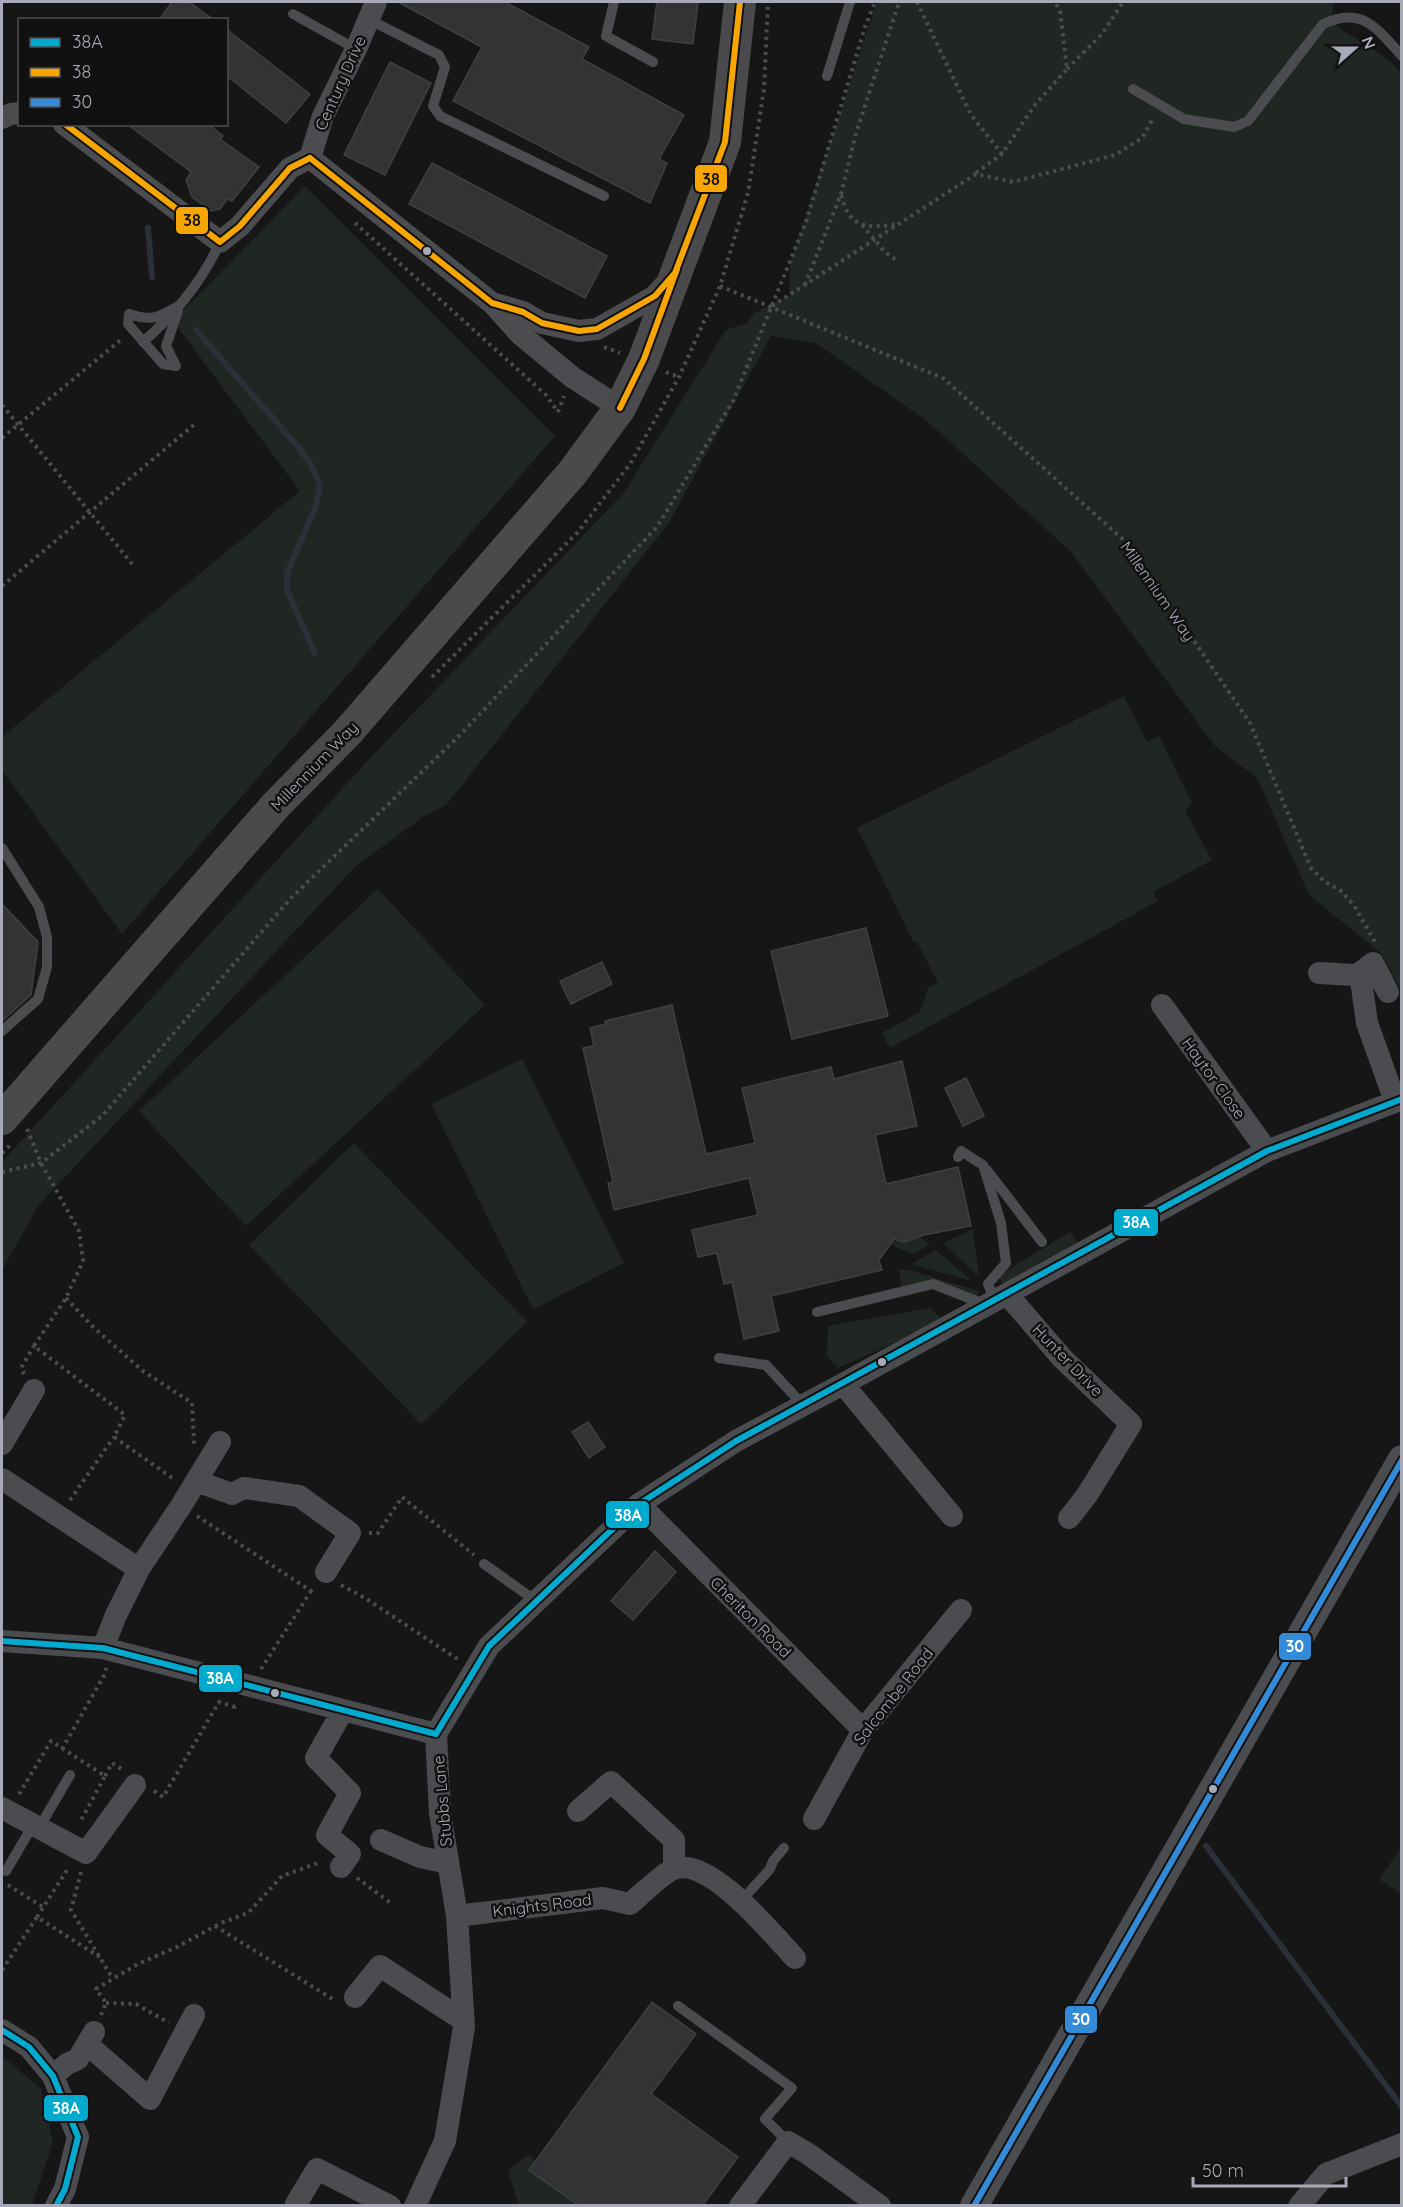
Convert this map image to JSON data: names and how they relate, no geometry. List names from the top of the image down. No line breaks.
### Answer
{"streets":{"main road":["Millennium Way"],"street":["Century Drive","Haytor Close","Hunter Drive","Cheriton Road","Salcombe Road","Stubbs Lane","Knights Road"]},"crossings":[["Haytor Close","Stubbs Lane"],["Hunter Drive","Stubbs Lane"],["Cheriton Road","Salcombe Road"],["Cheriton Road","Stubbs Lane"],["Stubbs Lane","Knights Road"]],"lines":["transit line 38","transit line 38A","transit line 30"],"legend":["38A","38","30"],"scale_bar":"50 m","north":"right"}
